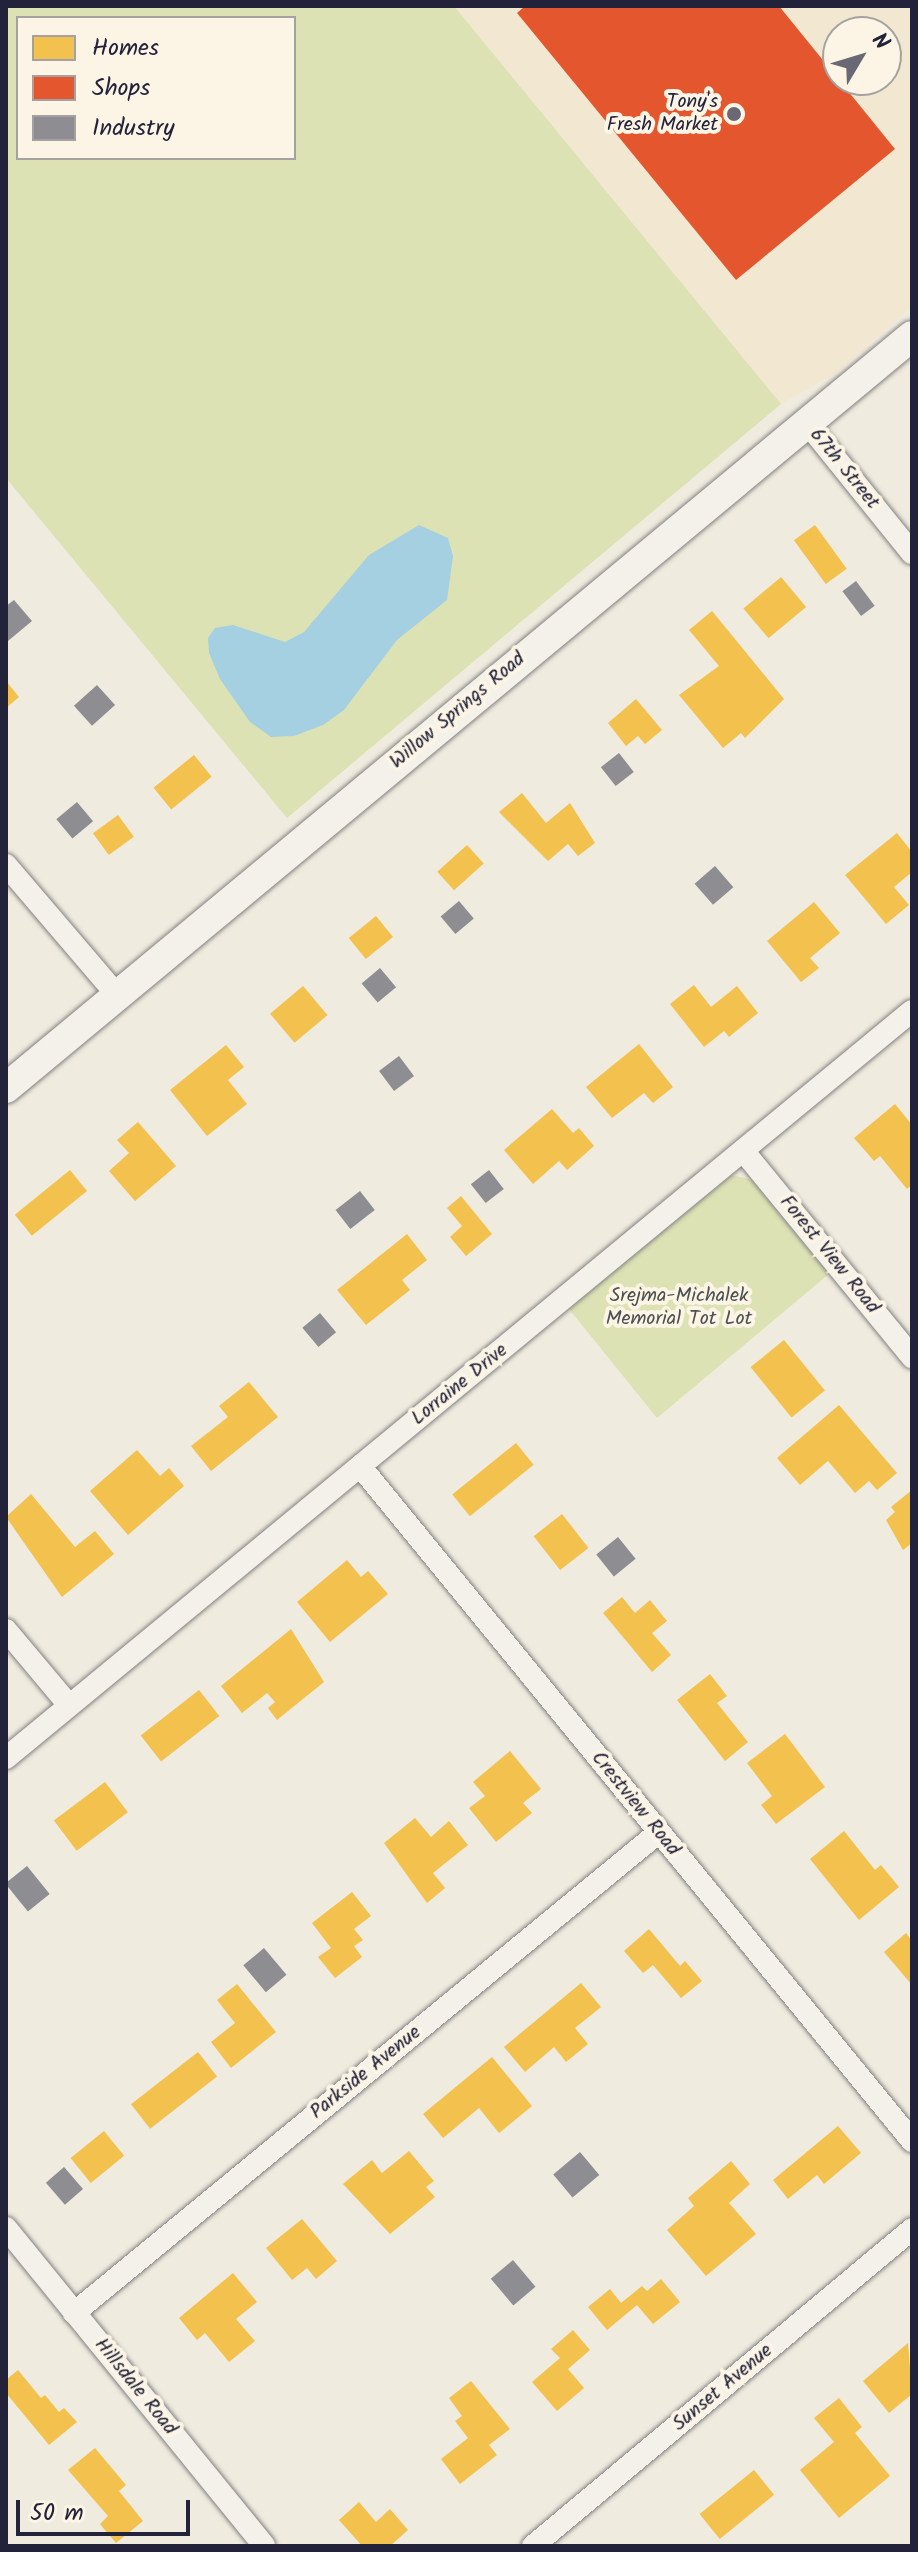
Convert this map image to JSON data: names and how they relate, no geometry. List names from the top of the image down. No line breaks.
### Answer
{"streets":{"main road":["Willow Springs Road"],"street":["67th Street","Forest View Road","Lorraine Drive","Crestview Road","Parkside Avenue","Hillsdale Road","Sunset Avenue"]},"crossings":[["67th Street","Willow Springs Road"],["Forest View Road","Lorraine Drive"],["Lorraine Drive","Crestview Road"],["Crestview Road","Parkside Avenue"],["Parkside Avenue","Hillsdale Road"]],"parks":["Srejma-Michalek Memorial Tot Lot"],"places":["Tony's Fresh Market"],"legend":["Homes","Shops","Industry"],"scale_bar":"50 m","north":"top right"}
